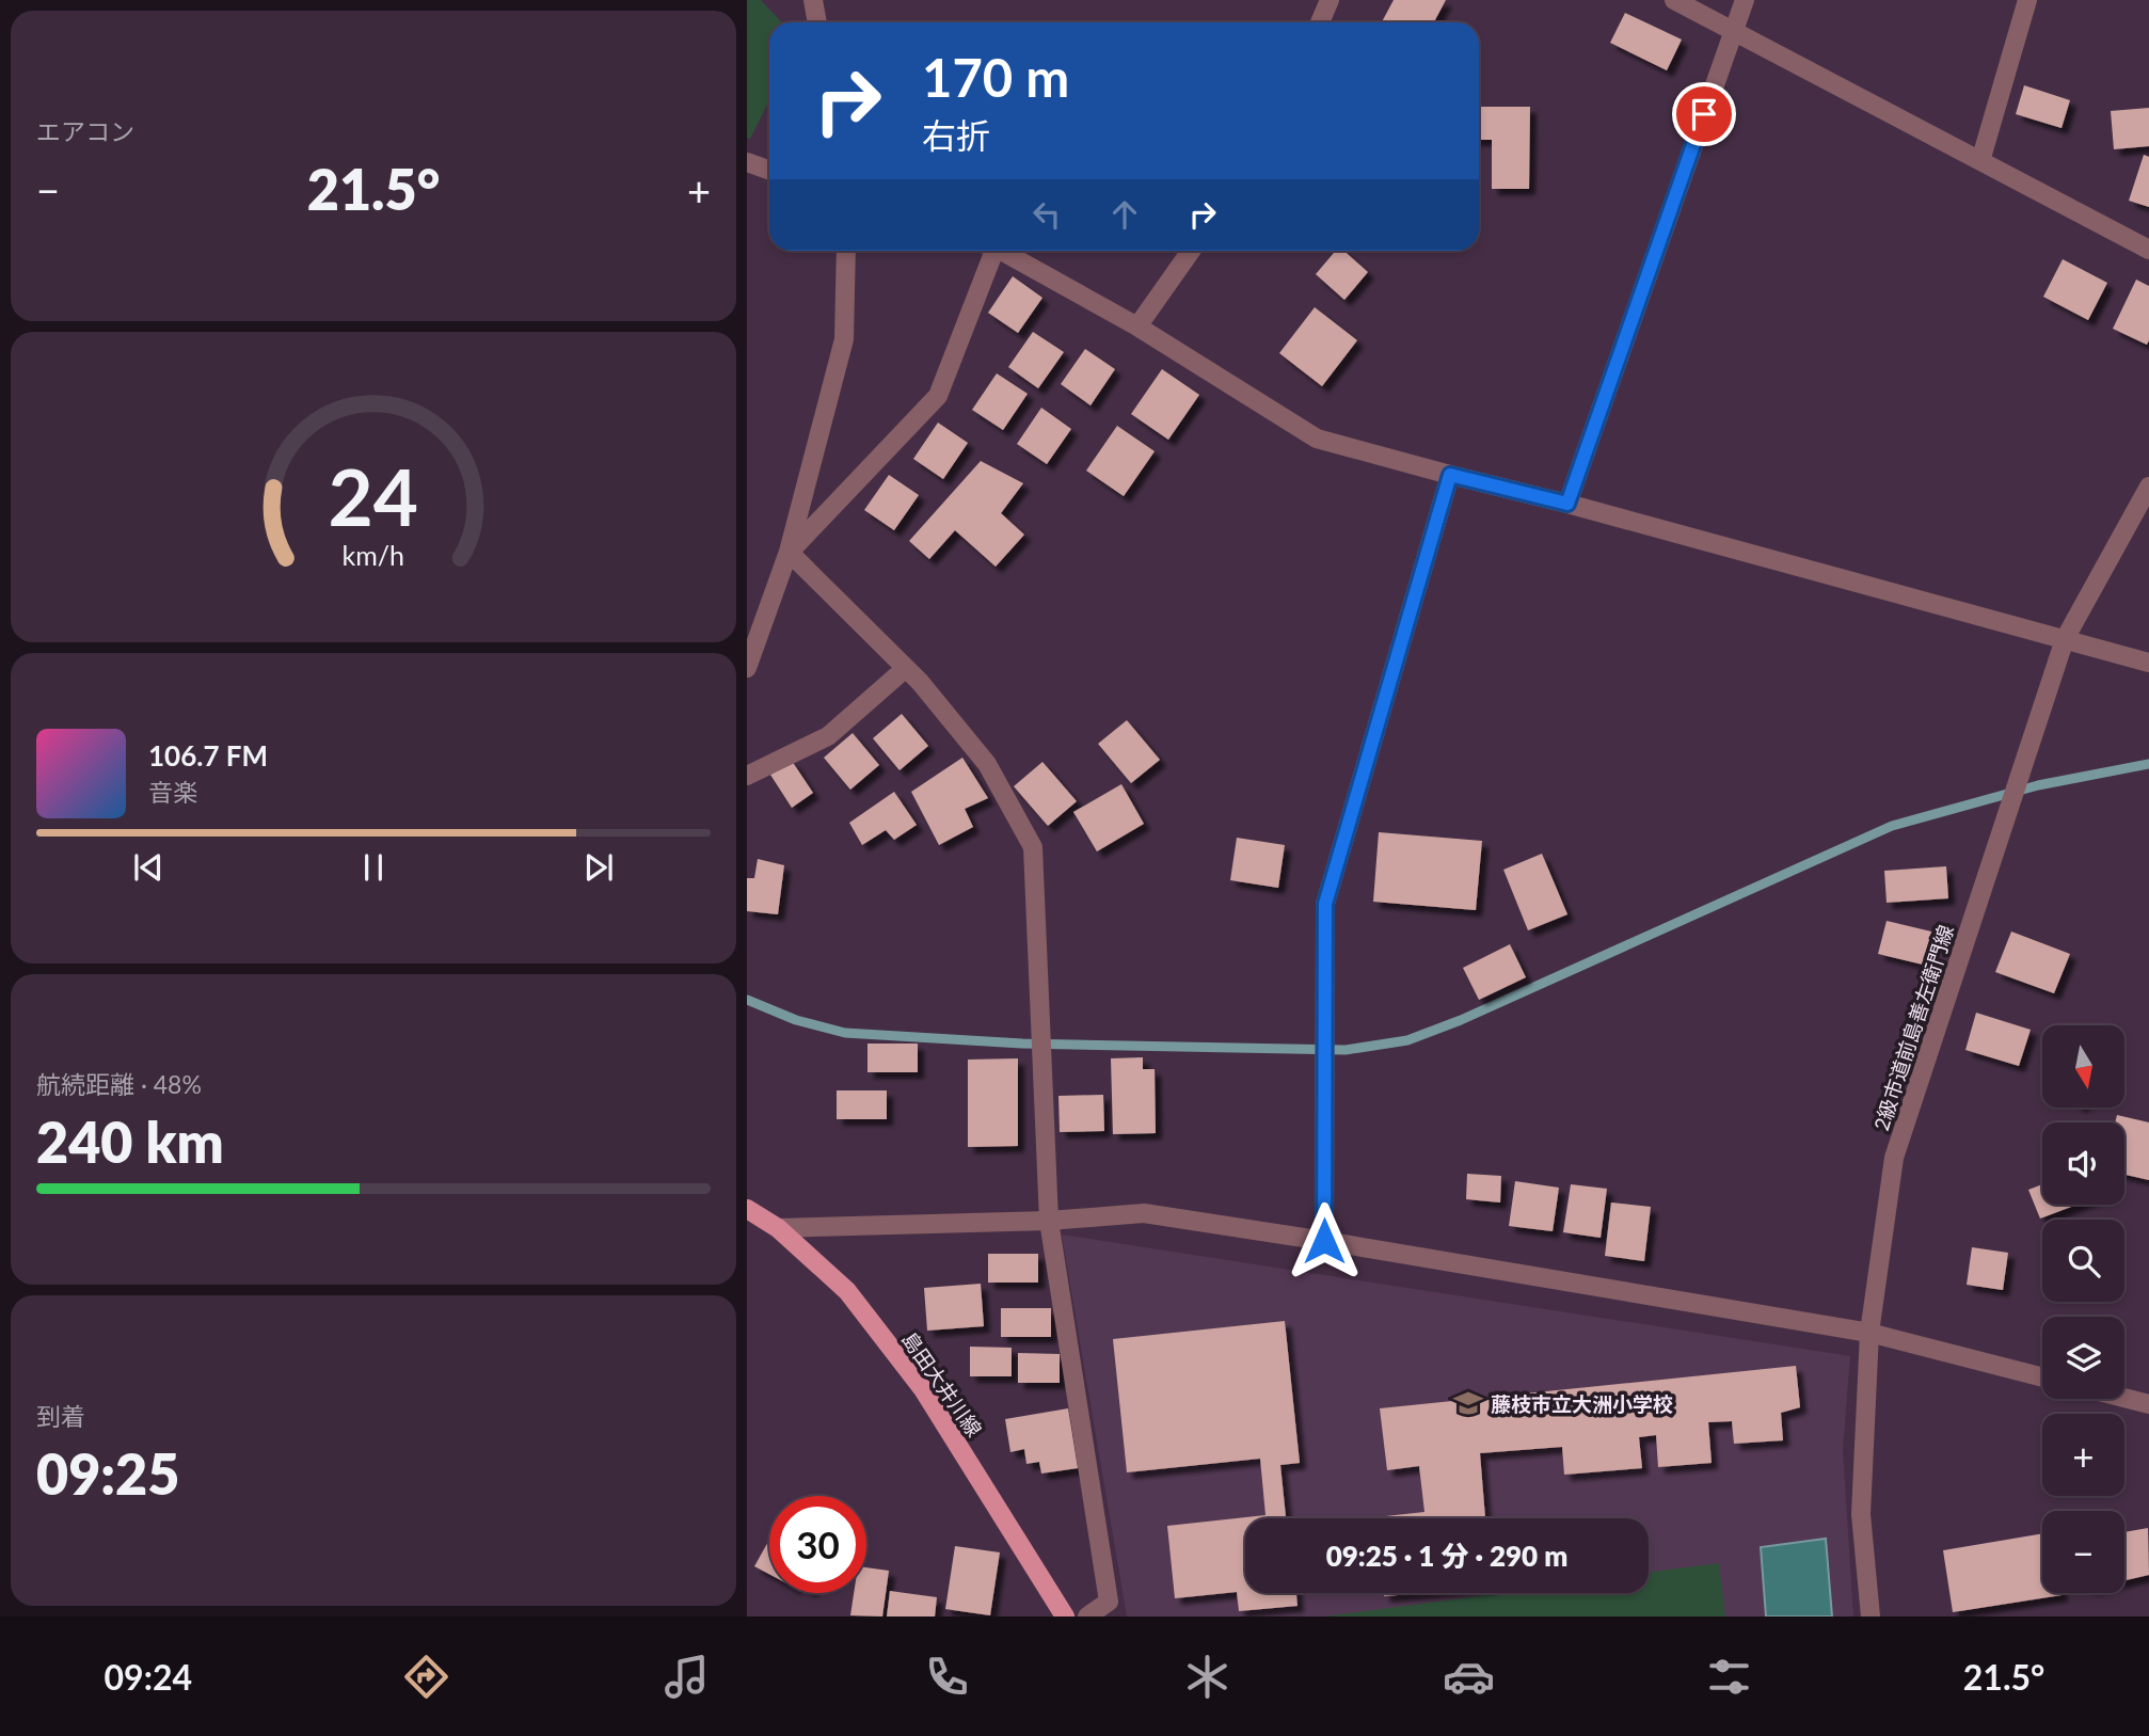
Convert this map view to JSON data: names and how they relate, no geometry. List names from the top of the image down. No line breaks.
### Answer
{"streets":{"main road":["島田大井川線"],"street":["2級市道前島善左衛門線"]},"places":{"school or university":["藤枝市立大洲小学校"]},"north":"bottom","page":{"tile":["エアコン",["航続距離 · 48%","240 km"],["到着","09:25"]],"turn":["170 m","右折"],"heat":["−","21.5°","+"],"song":["106.7 FM","音楽"],"map_buttons":["+","−"],"limit":"30","trip":"09:25 · 1 分 · 290 m","tabs":["09:24","21.5°"],"gauge":["24","km/h"]}}
